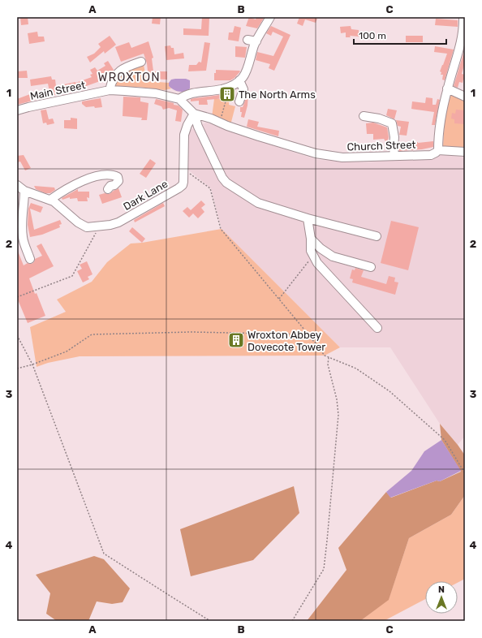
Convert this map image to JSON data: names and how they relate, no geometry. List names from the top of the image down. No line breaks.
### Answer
{"streets":{"street":["Main Street","Church Street","Dark Lane"]},"crossings":[["Main Street","Church Street"],["Main Street","Dark Lane"],["Church Street","Dark Lane"]],"districts":["WROXTON"],"places":{"building":["The North Arms","Wroxton Abbey Dovecote Tower"]},"scale_bar":"100 m","north":"top","grid":{"columns":["A","B","C"],"rows":["1","2","3","4"]}}
